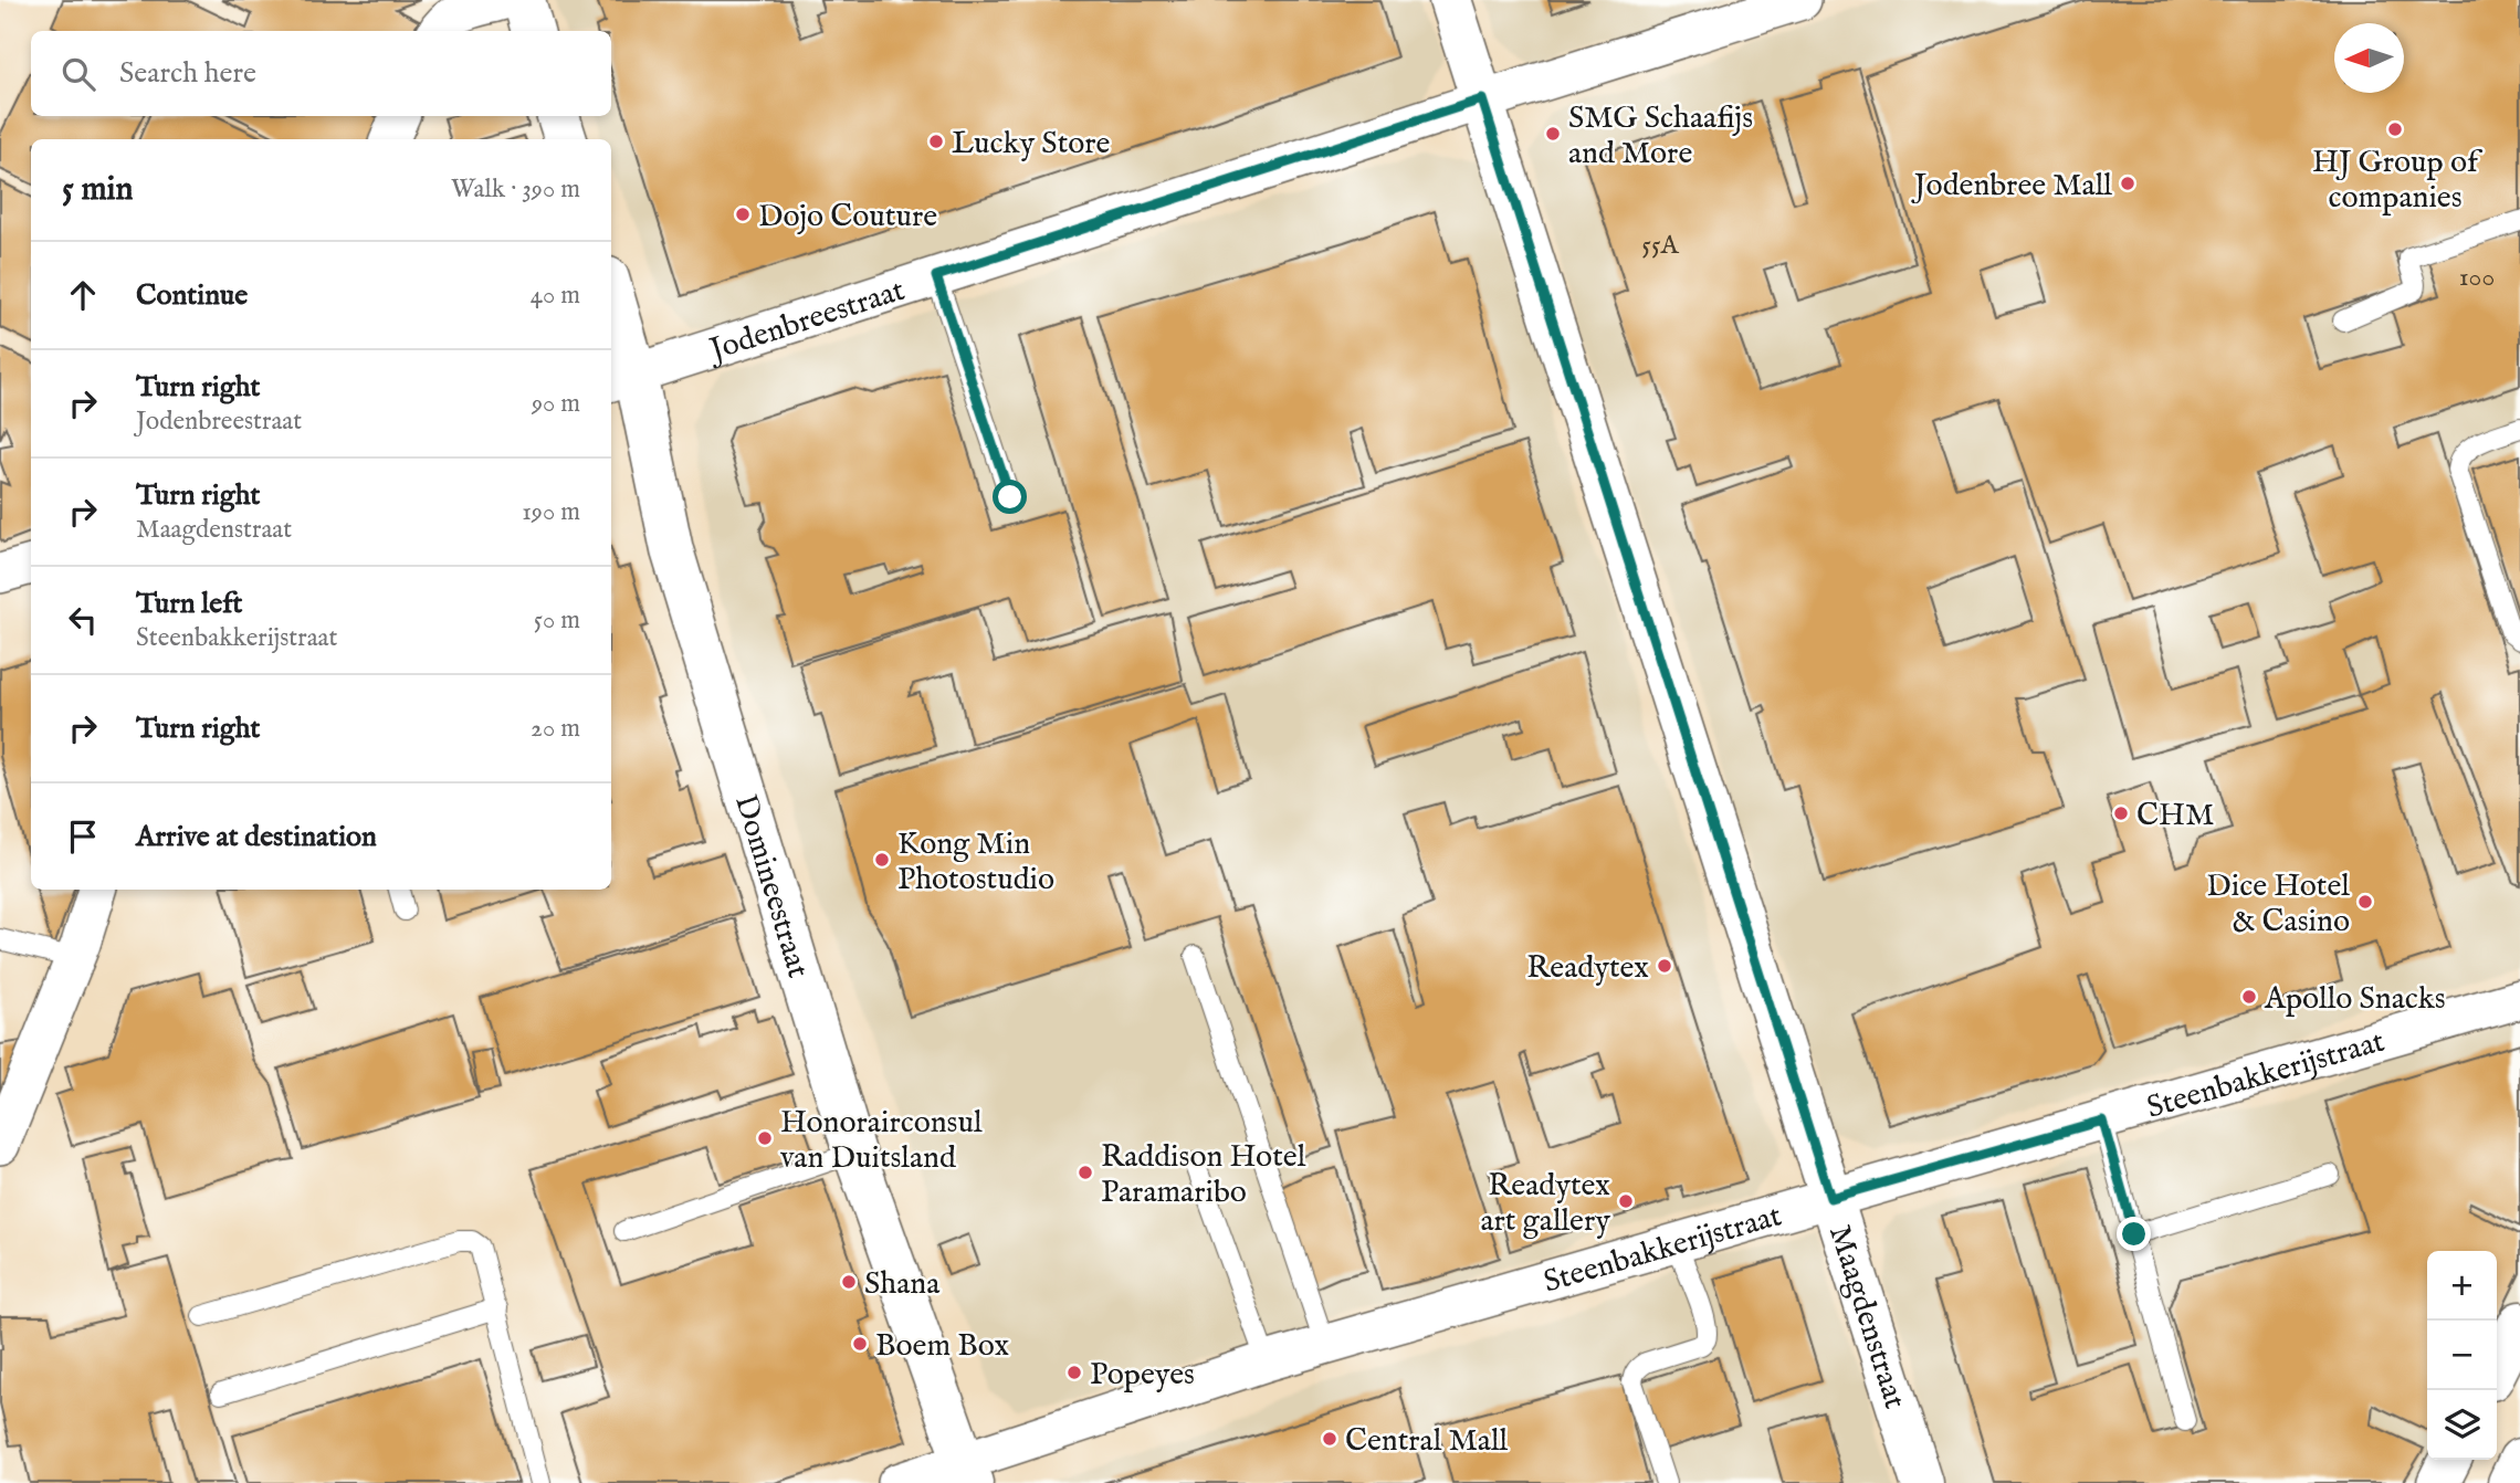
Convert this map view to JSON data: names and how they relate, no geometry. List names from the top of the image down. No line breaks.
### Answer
{"streets":{"street":["Jodenbreestraat","Domineestraat","Steenbakkerijstraat","Maagdenstraat"]},"crossings":[["Jodenbreestraat","Domineestraat"],["Jodenbreestraat","Maagdenstraat"],["Domineestraat","Steenbakkerijstraat"],["Steenbakkerijstraat","Maagdenstraat"]],"places":["HJ Group of companies","SMG Schaafijs and More","Lucky Store","Jodenbree Mall","Dojo Couture","CHM","Kong Min Photostudio","Dice Hotel & Casino","Readytex","Apollo Snacks","Honorairconsul van Duitsland","Raddison Hotel Paramaribo","Readytex art gallery","Shana","Boem Box","Popeyes","Central Mall"],"house_numbers":["55A","100"],"north":"left","page":{"search":"Search here","heading":["5 min","Walk · 390 m"],"list":[["Continue","40 m"],["Turn right","Jodenbreestraat","90 m"],["Turn right","Maagdenstraat","190 m"],["Turn left","Steenbakkerijstraat","50 m"],["Turn right","20 m"],"Arrive at destination"],"map_buttons":["+","−"]}}
